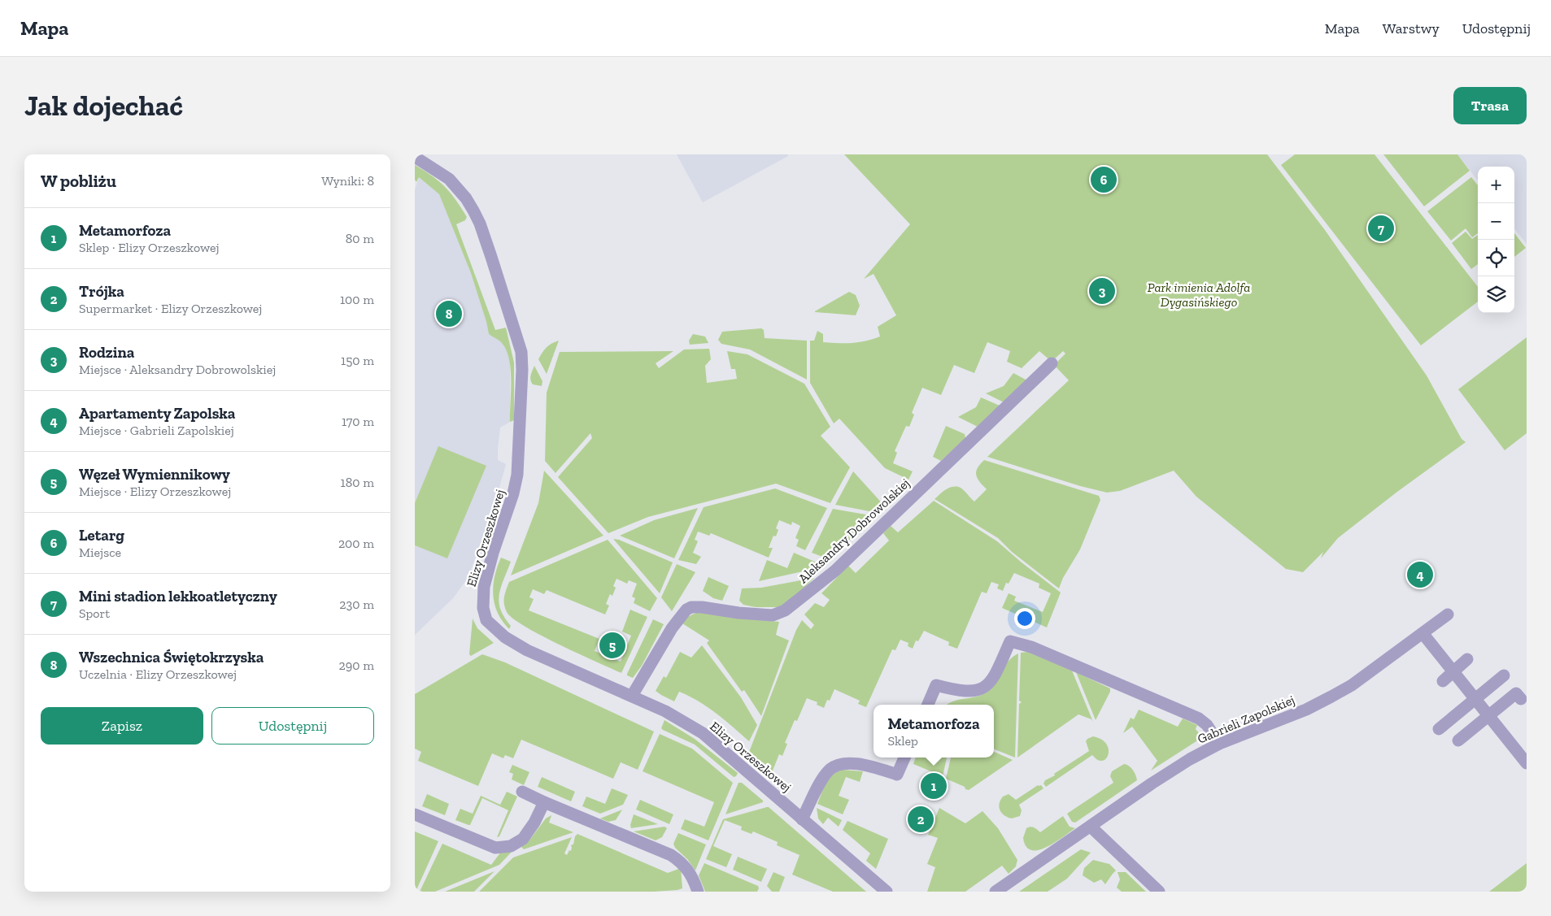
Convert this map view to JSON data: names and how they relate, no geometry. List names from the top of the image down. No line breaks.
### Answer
{"streets":{"street":["Aleksandry Dobrowolskiej","Elizy Orzeszkowej","Gabrieli Zapolskiej"]},"crossings":[["Aleksandry Dobrowolskiej","Elizy Orzeszkowej"]],"parks":["Park imienia Adolfa Dygasińskiego"],"page":{"header":"Mapa","nav":["Mapa","Warstwy","Udostępnij"],"buttons":["Trasa",["Zapisz","Udostępnij"]],"title":"Jak dojechać","heading":["W pobliżu","Wyniki: 8"],"pins":["6","7","3","8","4","5","1","2"],"map_buttons":["+","−"],"list":[{"mark":"1","name":"Metamorfoza","note":"Sklep · Elizy Orzeszkowej","value":"80 m"},{"mark":"2","name":"Trójka","note":"Supermarket · Elizy Orzeszkowej","value":"100 m"},{"mark":"3","name":"Rodzina","note":"Miejsce · Aleksandry Dobrowolskiej","value":"150 m"},{"mark":"4","name":"Apartamenty Zapolska","note":"Miejsce · Gabrieli Zapolskiej","value":"170 m"},{"mark":"5","name":"Węzeł Wymiennikowy","note":"Miejsce · Elizy Orzeszkowej","value":"180 m"},{"mark":"6","name":"Letarg","note":"Miejsce","value":"200 m"},{"mark":"7","name":"Mini stadion lekkoatletyczny","note":"Sport","value":"230 m"},{"mark":"8","name":"Wszechnica Świętokrzyska","note":"Uczelnia · Elizy Orzeszkowej","value":"290 m"}],"popup":["Metamorfoza","Sklep"]}}
